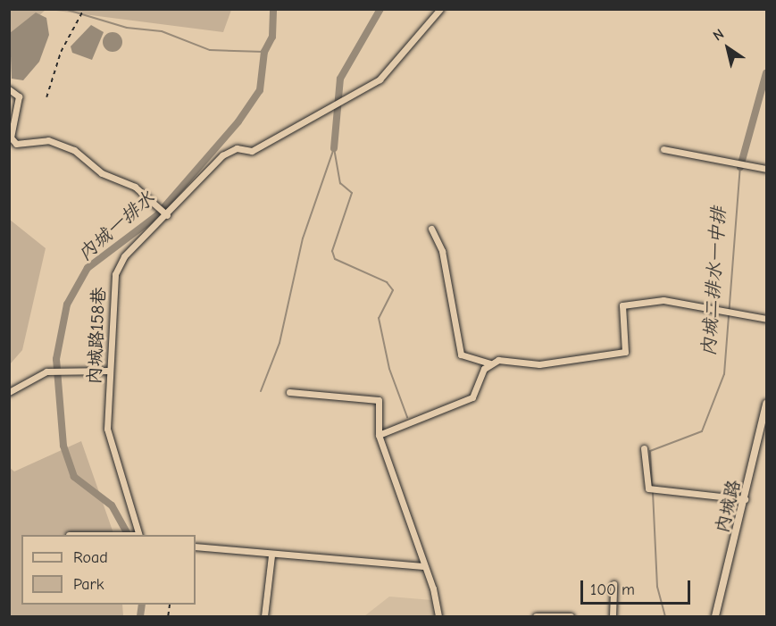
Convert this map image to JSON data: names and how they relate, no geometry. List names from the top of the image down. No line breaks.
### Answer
{"streets":{"street":["內城路158巷","內城路"]},"water":["內城一排水","內城二排水一中排"],"legend":["Road","Park"],"scale_bar":"100 m","north":"top left"}
